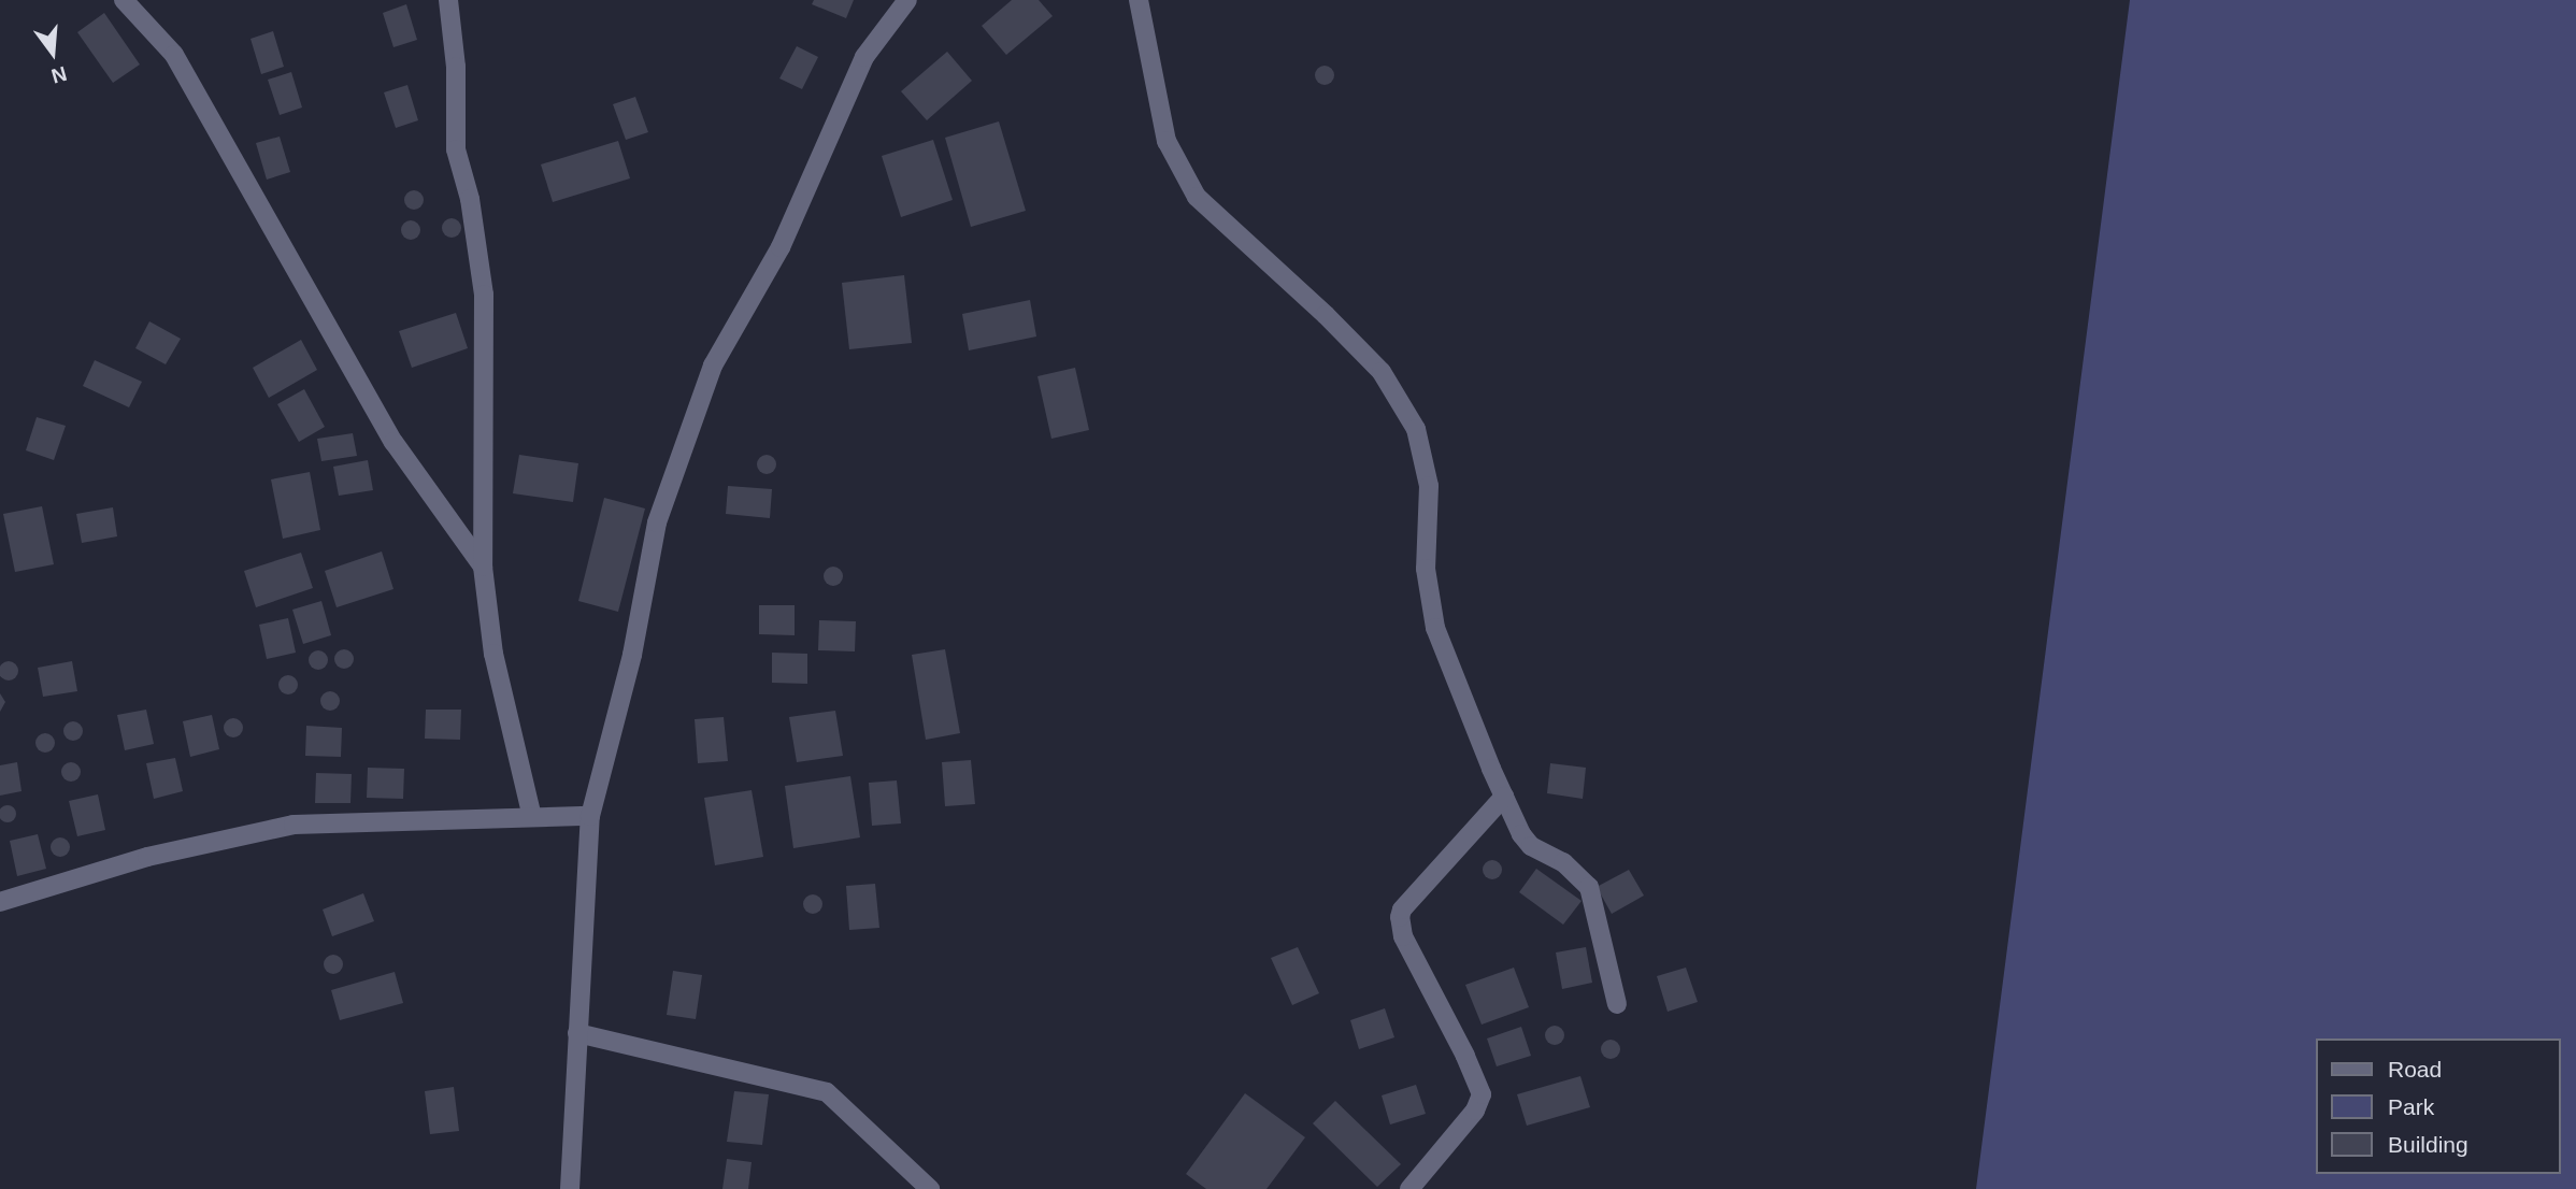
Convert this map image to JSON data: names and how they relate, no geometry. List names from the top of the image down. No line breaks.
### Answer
{"legend":["Road","Park","Building"],"north":"bottom"}
